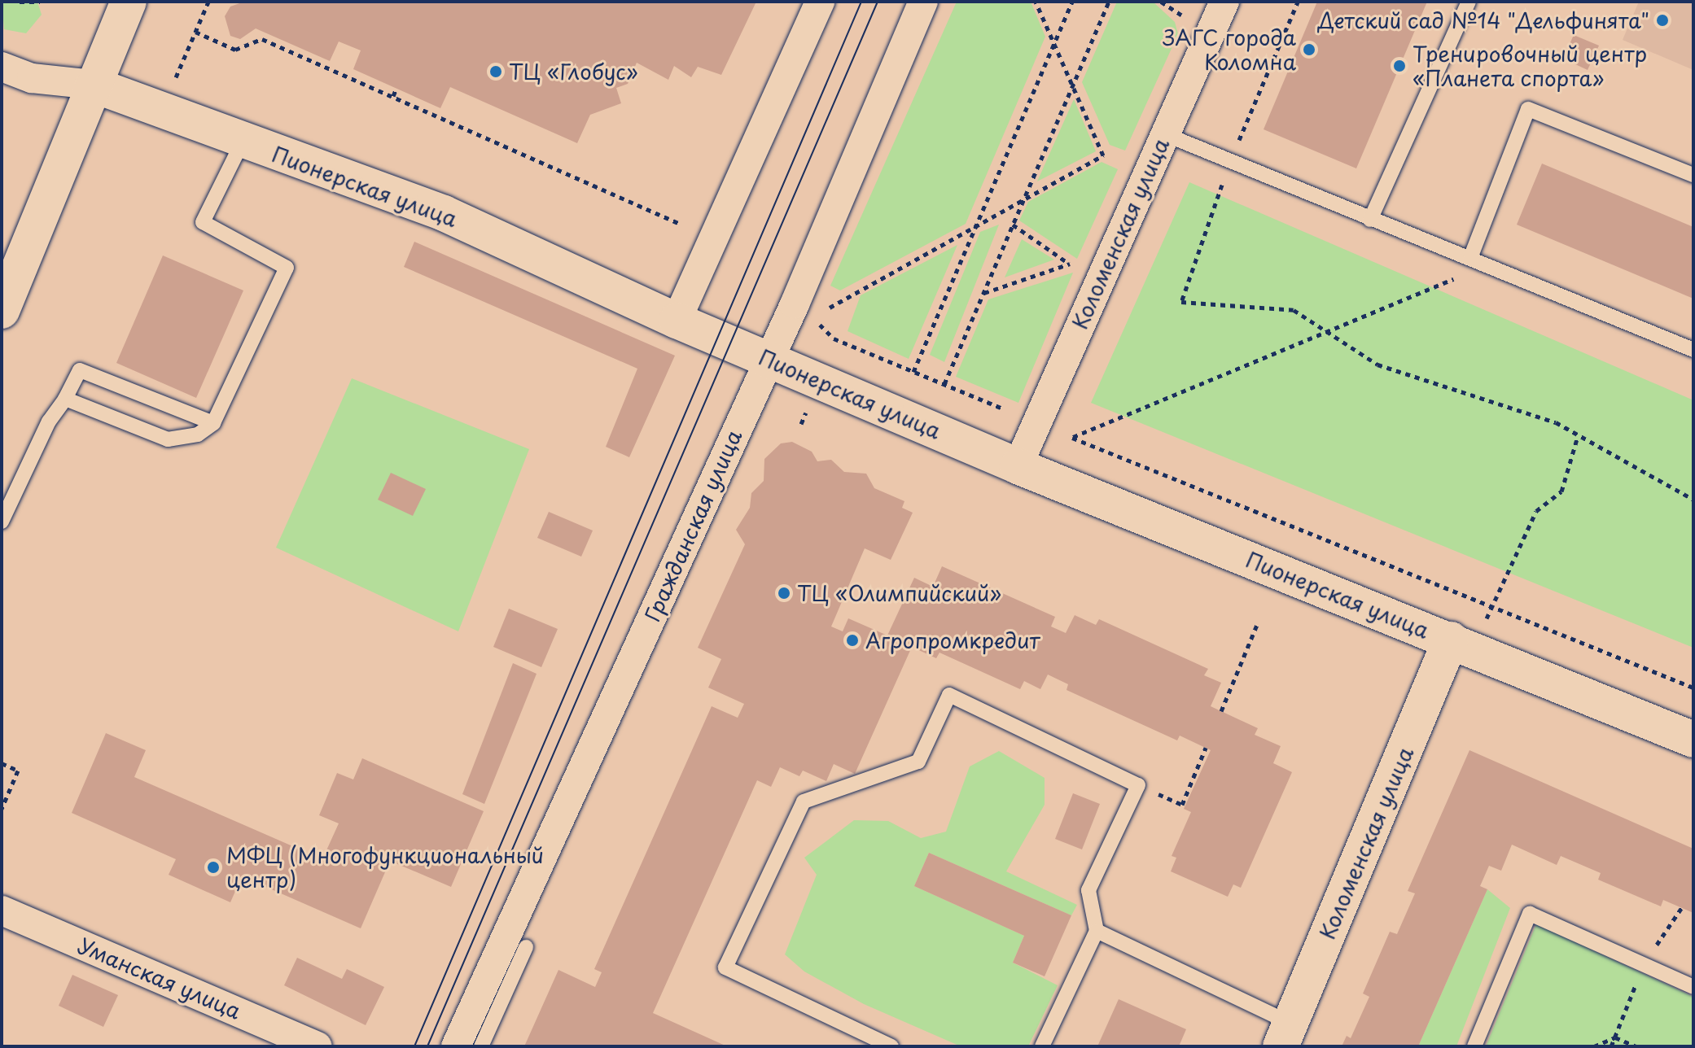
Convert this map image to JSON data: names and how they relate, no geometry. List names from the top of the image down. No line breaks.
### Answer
{"streets":{"street":["Пионерская улица","Коломенская улица","Гражданская улица","Уманская улица"]},"crossings":[["Пионерская улица","Коломенская улица"],["Пионерская улица","Гражданская улица"]],"places":["Детский сад №14 \"Дельфинята\"","ЗАГС города Коломна","Тренировочный центр «Планета спорта»","ТЦ «Глобус»","ТЦ «Олимпийский»","Агропромкредит","МФЦ (Многофункциональный центр)"]}
